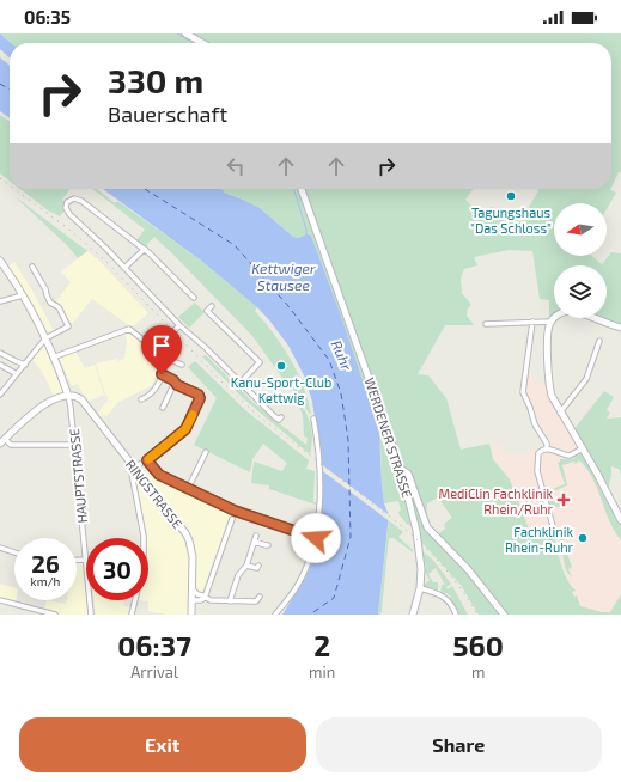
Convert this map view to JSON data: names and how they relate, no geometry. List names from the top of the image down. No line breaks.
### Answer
{"streets":{"main road":["WERDENER STRASSE","RINGSTRASSE"],"street":["HAUPTSTRASSE"]},"crossings":[["HAUPTSTRASSE","RINGSTRASSE"]],"water":["Kettwiger Stausee","Ruhr"],"places":{"other":["Tagungshaus \"Das Schloss\"","Kanu-Sport-Club Kettwig","Fachklinik Rhein-Ruhr"],"health":["MediClin Fachklinik Rhein/Ruhr"]},"north":"left","page":{"status":"06:35","turn":["330 m","Bauerschaft"],"speed":"26 km/h","limit":"30","eta":["06:37","Arrival","2","min","560","m"],"buttons":["Exit","Share"]}}
